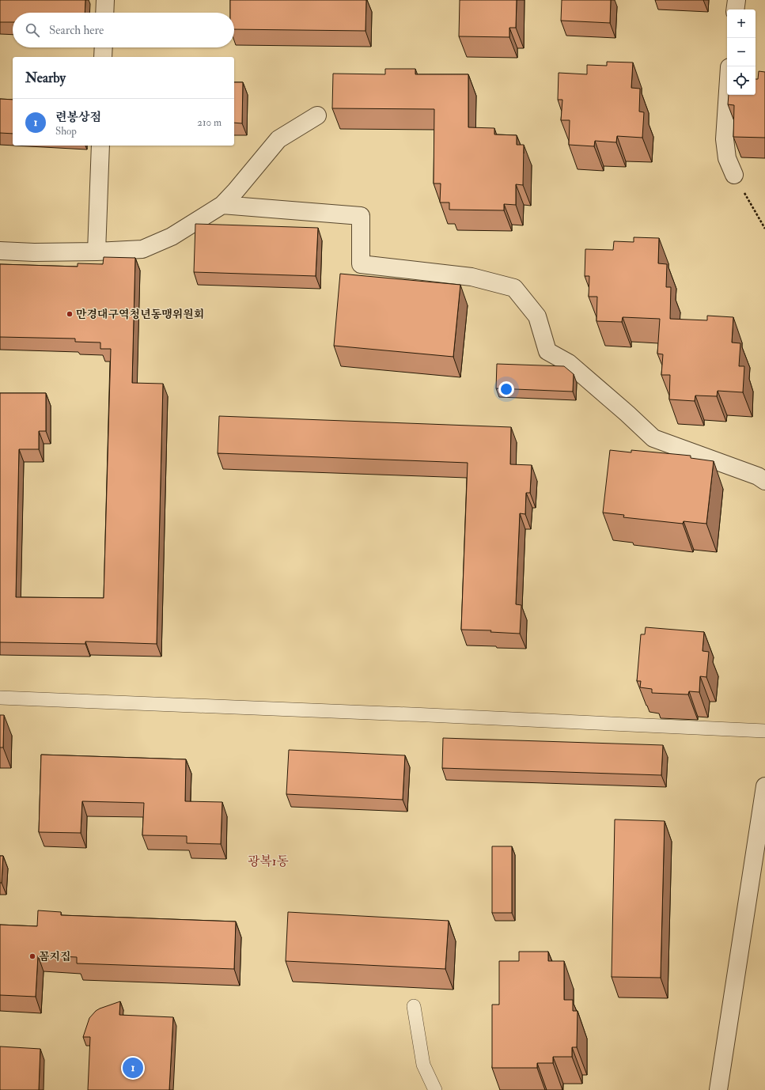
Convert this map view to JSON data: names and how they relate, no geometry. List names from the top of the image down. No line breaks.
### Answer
{"districts":["광복1동"],"places":["만경대구역청년동맹위원회","꼼지집"],"page":{"map_buttons":["+","−"],"search":"Search here","heading":"Nearby","list":[{"mark":"1","name":"련봉상점","note":"Shop","value":"210 m"}],"pins":"1"}}
